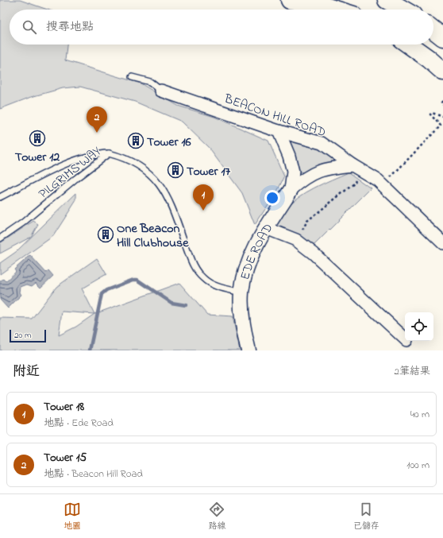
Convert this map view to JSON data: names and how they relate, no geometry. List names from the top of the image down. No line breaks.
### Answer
{"streets":{"street":["BEACON HILL ROAD","EDE ROAD"],"lane":["PILGRIMS WAY"]},"crossings":[["BEACON HILL ROAD","EDE ROAD"],["PILGRIMS WAY","EDE ROAD"]],"places":{"building":["Tower 12","Tower 16","Tower 17","One Beacon Hill Clubhouse"]},"scale_bar":"20 m","page":{"search":"搜尋地點","pins":["2","1"],"scale":"20 m","heading":["附近","2筆結果"],"list":[{"mark":"1","name":"Tower 18","note":"地點 · Ede Road","value":"40 m"},{"mark":"2","name":"Tower 15","note":"地點 · Beacon Hill Road","value":"100 m"}],"nav":["地圖","路線","已儲存"]}}
